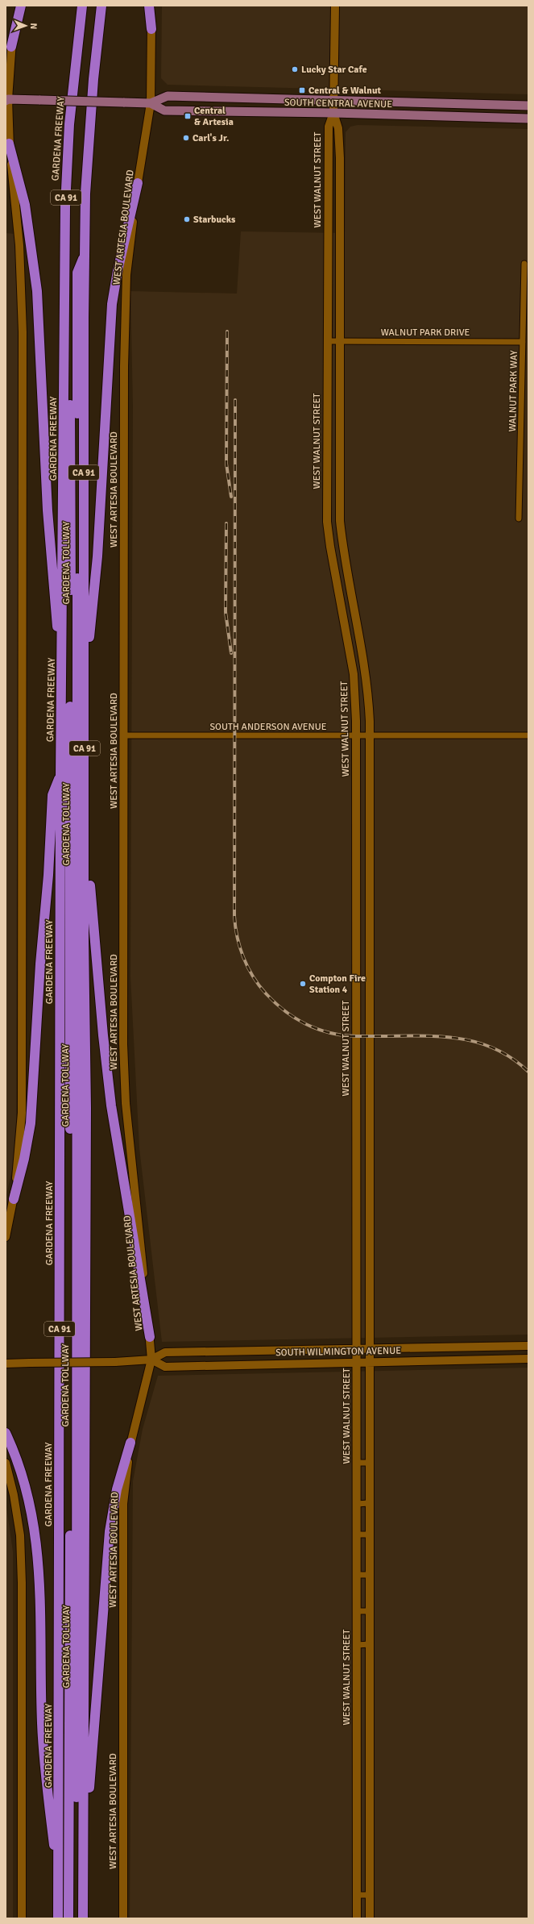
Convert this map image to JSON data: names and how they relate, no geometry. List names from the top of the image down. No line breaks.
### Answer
{"streets":{"highway":["GARDENA FREEWAY","CA 91","GARDENA TOLLWAY"],"main road":["SOUTH CENTRAL AVENUE","WEST WALNUT STREET","WEST ARTESIA BOULEVARD","SOUTH WILMINGTON AVENUE"],"street":["WALNUT PARK DRIVE","WALNUT PARK WAY","SOUTH ANDERSON AVENUE"]},"crossings":[["SOUTH CENTRAL AVENUE","WEST WALNUT STREET"],["SOUTH CENTRAL AVENUE","WEST ARTESIA BOULEVARD"],["GARDENA FREEWAY","GARDENA TOLLWAY"],["WEST WALNUT STREET","WALNUT PARK DRIVE"],["WEST WALNUT STREET","SOUTH ANDERSON AVENUE"],["WEST WALNUT STREET","SOUTH WILMINGTON AVENUE"],["CA 91","GARDENA TOLLWAY"],["WEST ARTESIA BOULEVARD","SOUTH ANDERSON AVENUE"],["WEST ARTESIA BOULEVARD","SOUTH WILMINGTON AVENUE"],["WALNUT PARK DRIVE","WALNUT PARK WAY"]],"places":{"other":["Lucky Star Cafe","Carl's Jr.","Starbucks","Compton Fire Station 4"],"transit":["Central & Walnut","Central & Artesia"]},"north":"right"}
